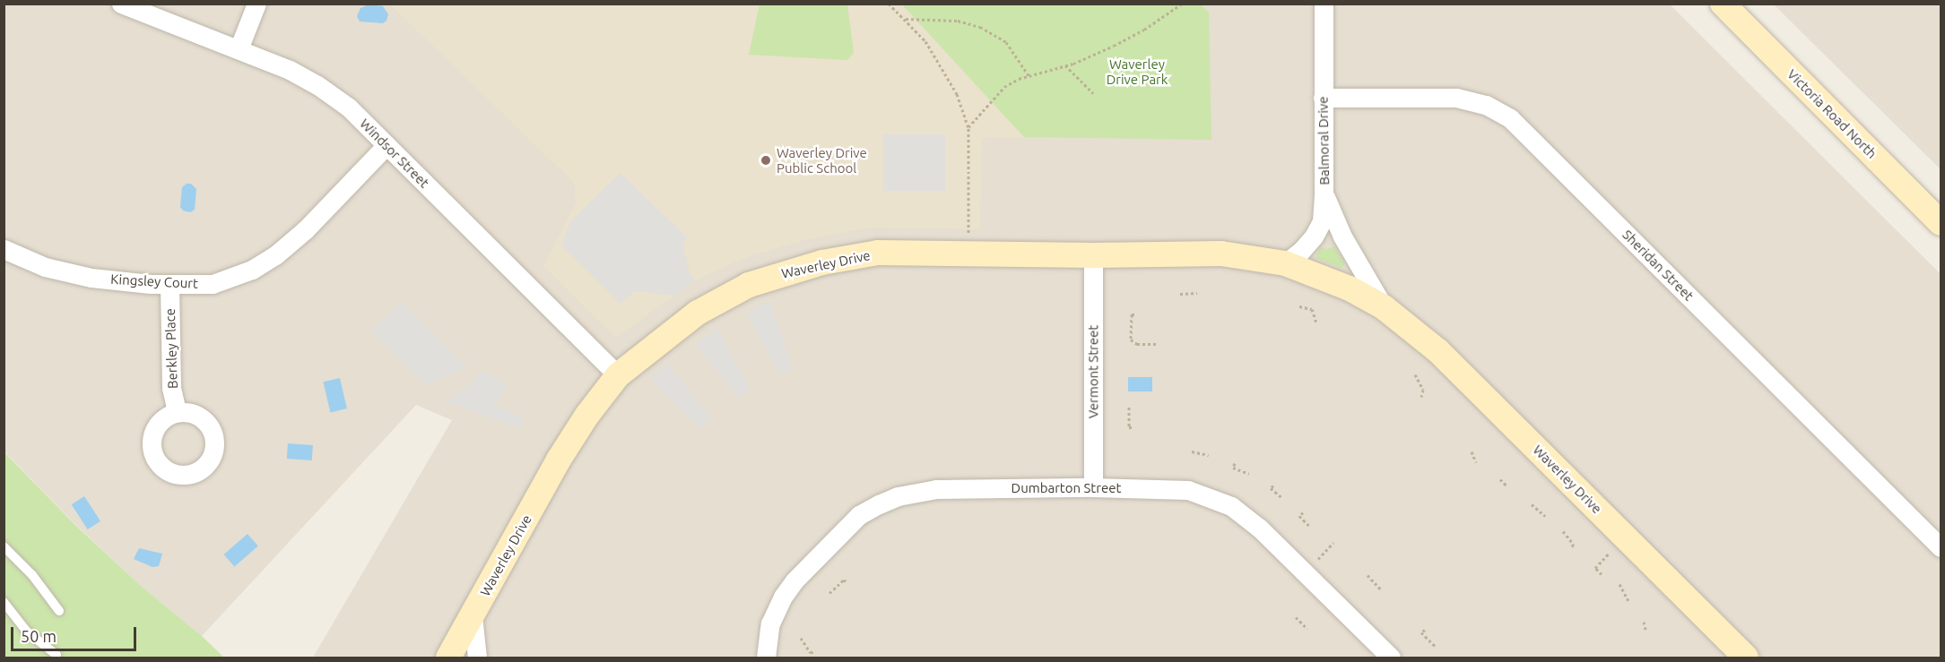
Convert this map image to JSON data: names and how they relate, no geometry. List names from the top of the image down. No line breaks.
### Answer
{"streets":{"street":["Victoria Road North","Balmoral Drive","Windsor Street","Waverley Drive","Sheridan Street","Kingsley Court","Berkley Place","Vermont Street","Dumbarton Street"]},"crossings":[["Balmoral Drive","Waverley Drive"],["Balmoral Drive","Sheridan Street"],["Windsor Street","Waverley Drive"],["Windsor Street","Kingsley Court"],["Waverley Drive","Vermont Street"],["Kingsley Court","Berkley Place"],["Vermont Street","Dumbarton Street"]],"parks":["Waverley Drive Park"],"places":["Waverley Drive Public School"],"scale_bar":"50 m"}
